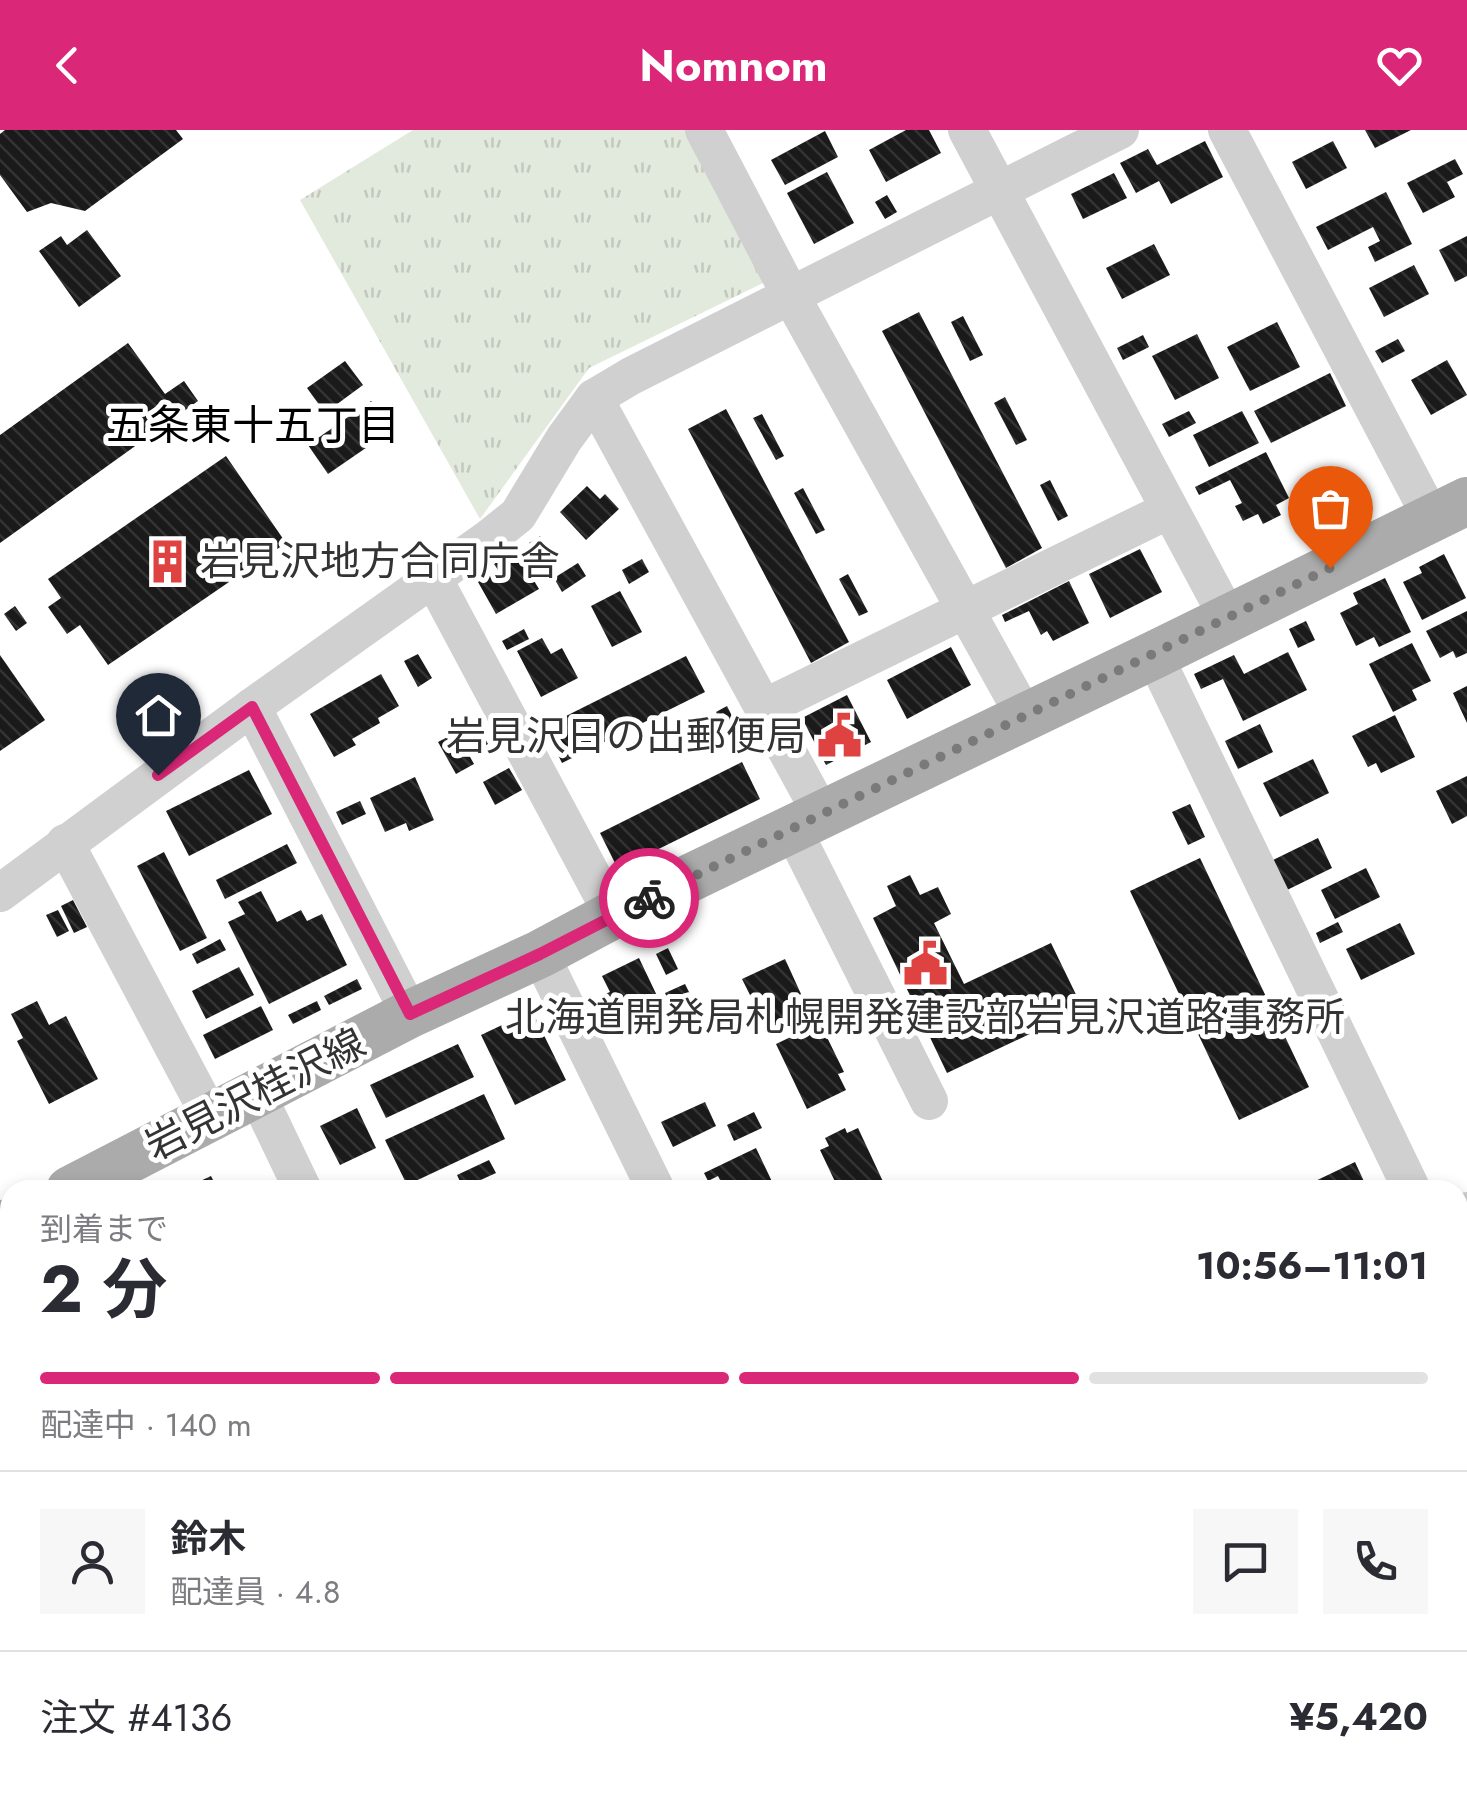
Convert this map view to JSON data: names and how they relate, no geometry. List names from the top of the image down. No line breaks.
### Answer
{"streets":{"main road":["岩見沢桂沢線"]},"districts":["五条東十五丁目"],"places":{"building":["岩見沢地方合同庁舎"],"public building":["岩見沢日の出郵便局","北海道開発局札幌開発建設部岩見沢道路事務所"]},"page":{"header":"Nomnom","heading":["2 分","到着まで","10:56–11:01"],"panel":["鈴木","配達員 · 4.8","注文 #4136","¥5,420"],"bar":"配達中 · 140 m"}}
